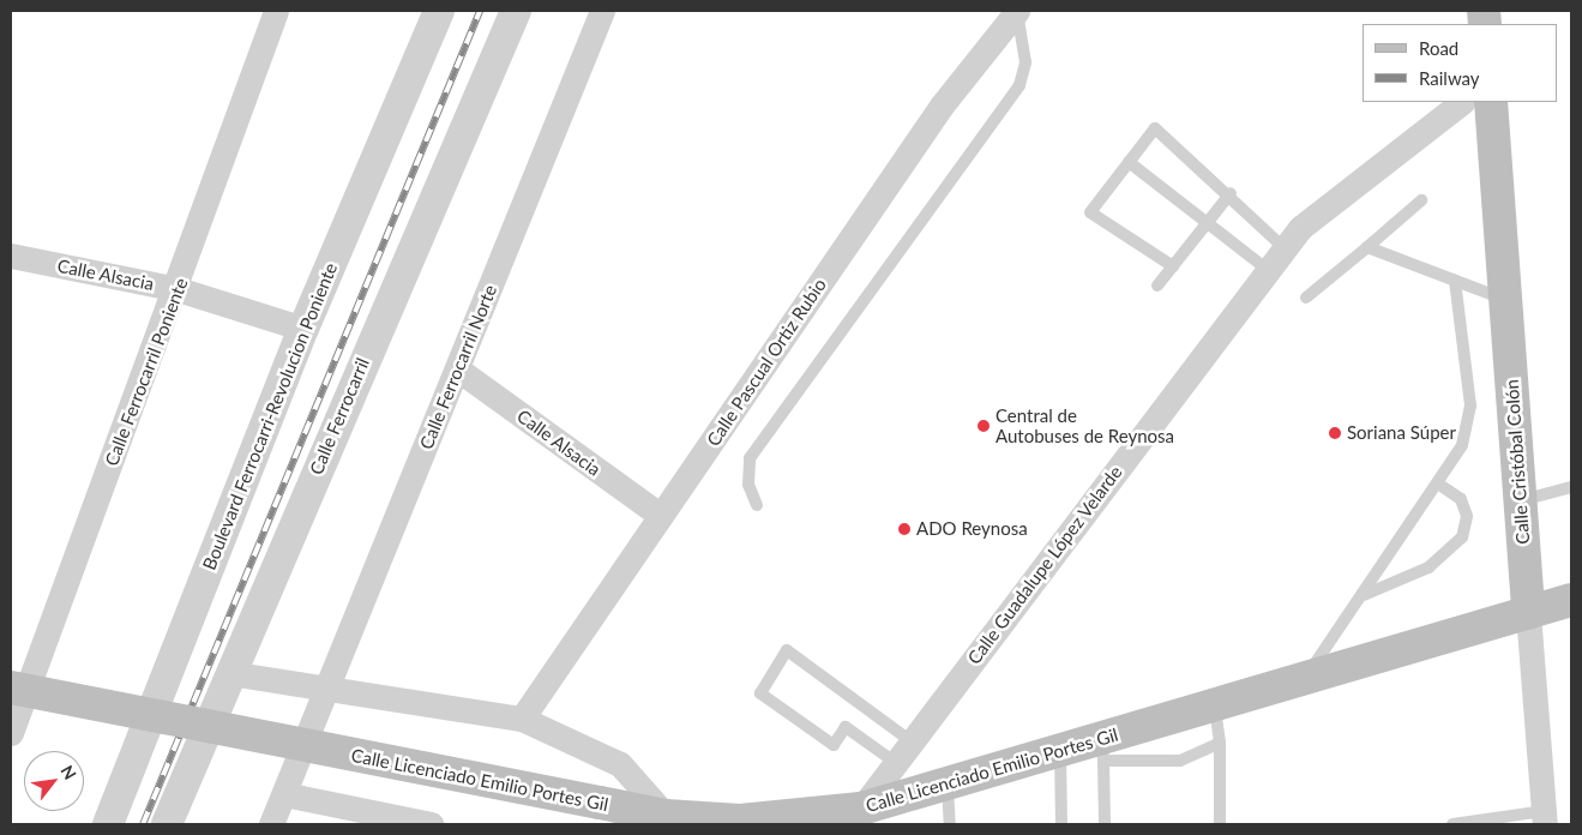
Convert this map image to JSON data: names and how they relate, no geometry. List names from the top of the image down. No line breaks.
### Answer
{"streets":{"main road":["Calle Cristóbal Colón","Calle Licenciado Emilio Portes Gil"],"street":["Calle Alsacia","Calle Pascual Ortiz Rubio","Calle Ferrocarril Norte","Calle Ferrocarril Poniente","Boulevard Ferrocarri-Revolucion Poniente","Calle Ferrocarril","Calle Guadalupe López Velarde"]},"crossings":[["Calle Alsacia","Calle Pascual Ortiz Rubio"],["Calle Alsacia","Calle Ferrocarril Norte"],["Calle Alsacia","Calle Ferrocarril Poniente"],["Calle Alsacia","Boulevard Ferrocarri-Revolucion Poniente"],["Calle Cristóbal Colón","Calle Licenciado Emilio Portes Gil"],["Calle Guadalupe López Velarde","Calle Licenciado Emilio Portes Gil"]],"places":["Central de Autobuses de Reynosa","Soriana Súper","ADO Reynosa"],"legend":["Road","Railway"],"north":"top right"}
